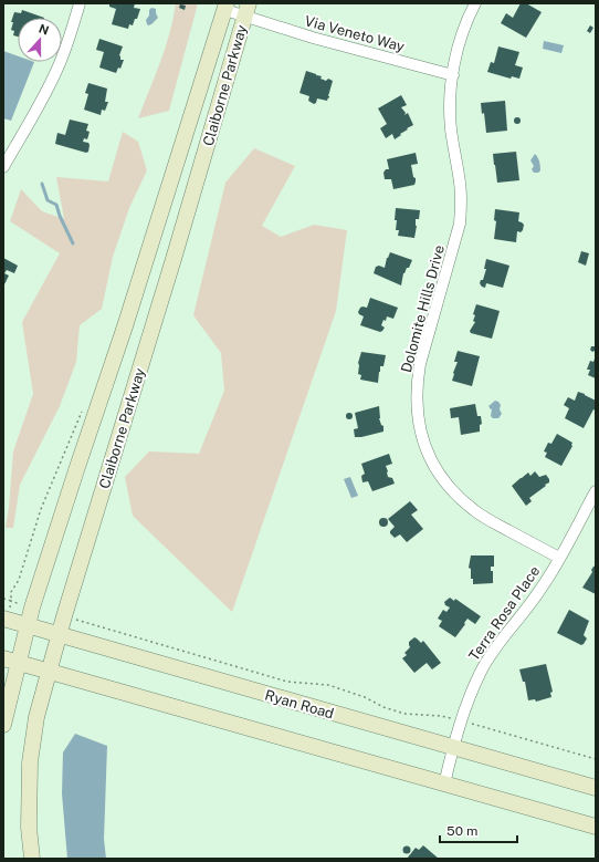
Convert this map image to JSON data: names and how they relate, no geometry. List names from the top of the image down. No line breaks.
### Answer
{"streets":{"main road":["Claiborne Parkway","Ryan Road"],"street":["Via Veneto Way","Dolomite Hills Drive","Terra Rosa Place"]},"crossings":[["Via Veneto Way","Claiborne Parkway"],["Via Veneto Way","Dolomite Hills Drive"],["Claiborne Parkway","Ryan Road"],["Dolomite Hills Drive","Terra Rosa Place"],["Terra Rosa Place","Ryan Road"]],"scale_bar":"50 m","north":"top"}
